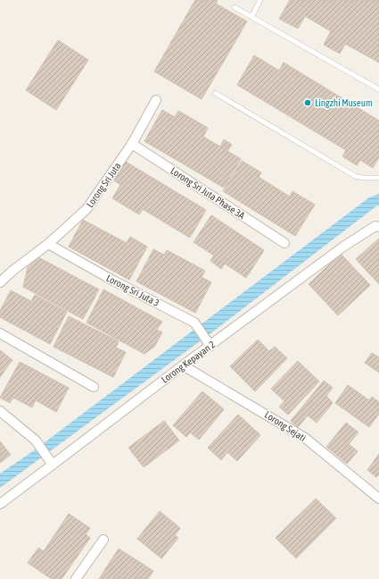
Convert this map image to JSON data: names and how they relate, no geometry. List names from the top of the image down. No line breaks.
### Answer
{"streets":{"street":["Lorong Sri Juta","Lorong Sri Juta Phase 3A","Lorong Sri Juta 3","Lorong Kepayan 2","Lorong Sejati"]},"crossings":[["Lorong Sri Juta","Lorong Sri Juta Phase 3A"],["Lorong Sri Juta","Lorong Sri Juta 3"],["Lorong Sri Juta 3","Lorong Kepayan 2"],["Lorong Kepayan 2","Lorong Sejati"]],"places":["Lingzhi Museum"]}
